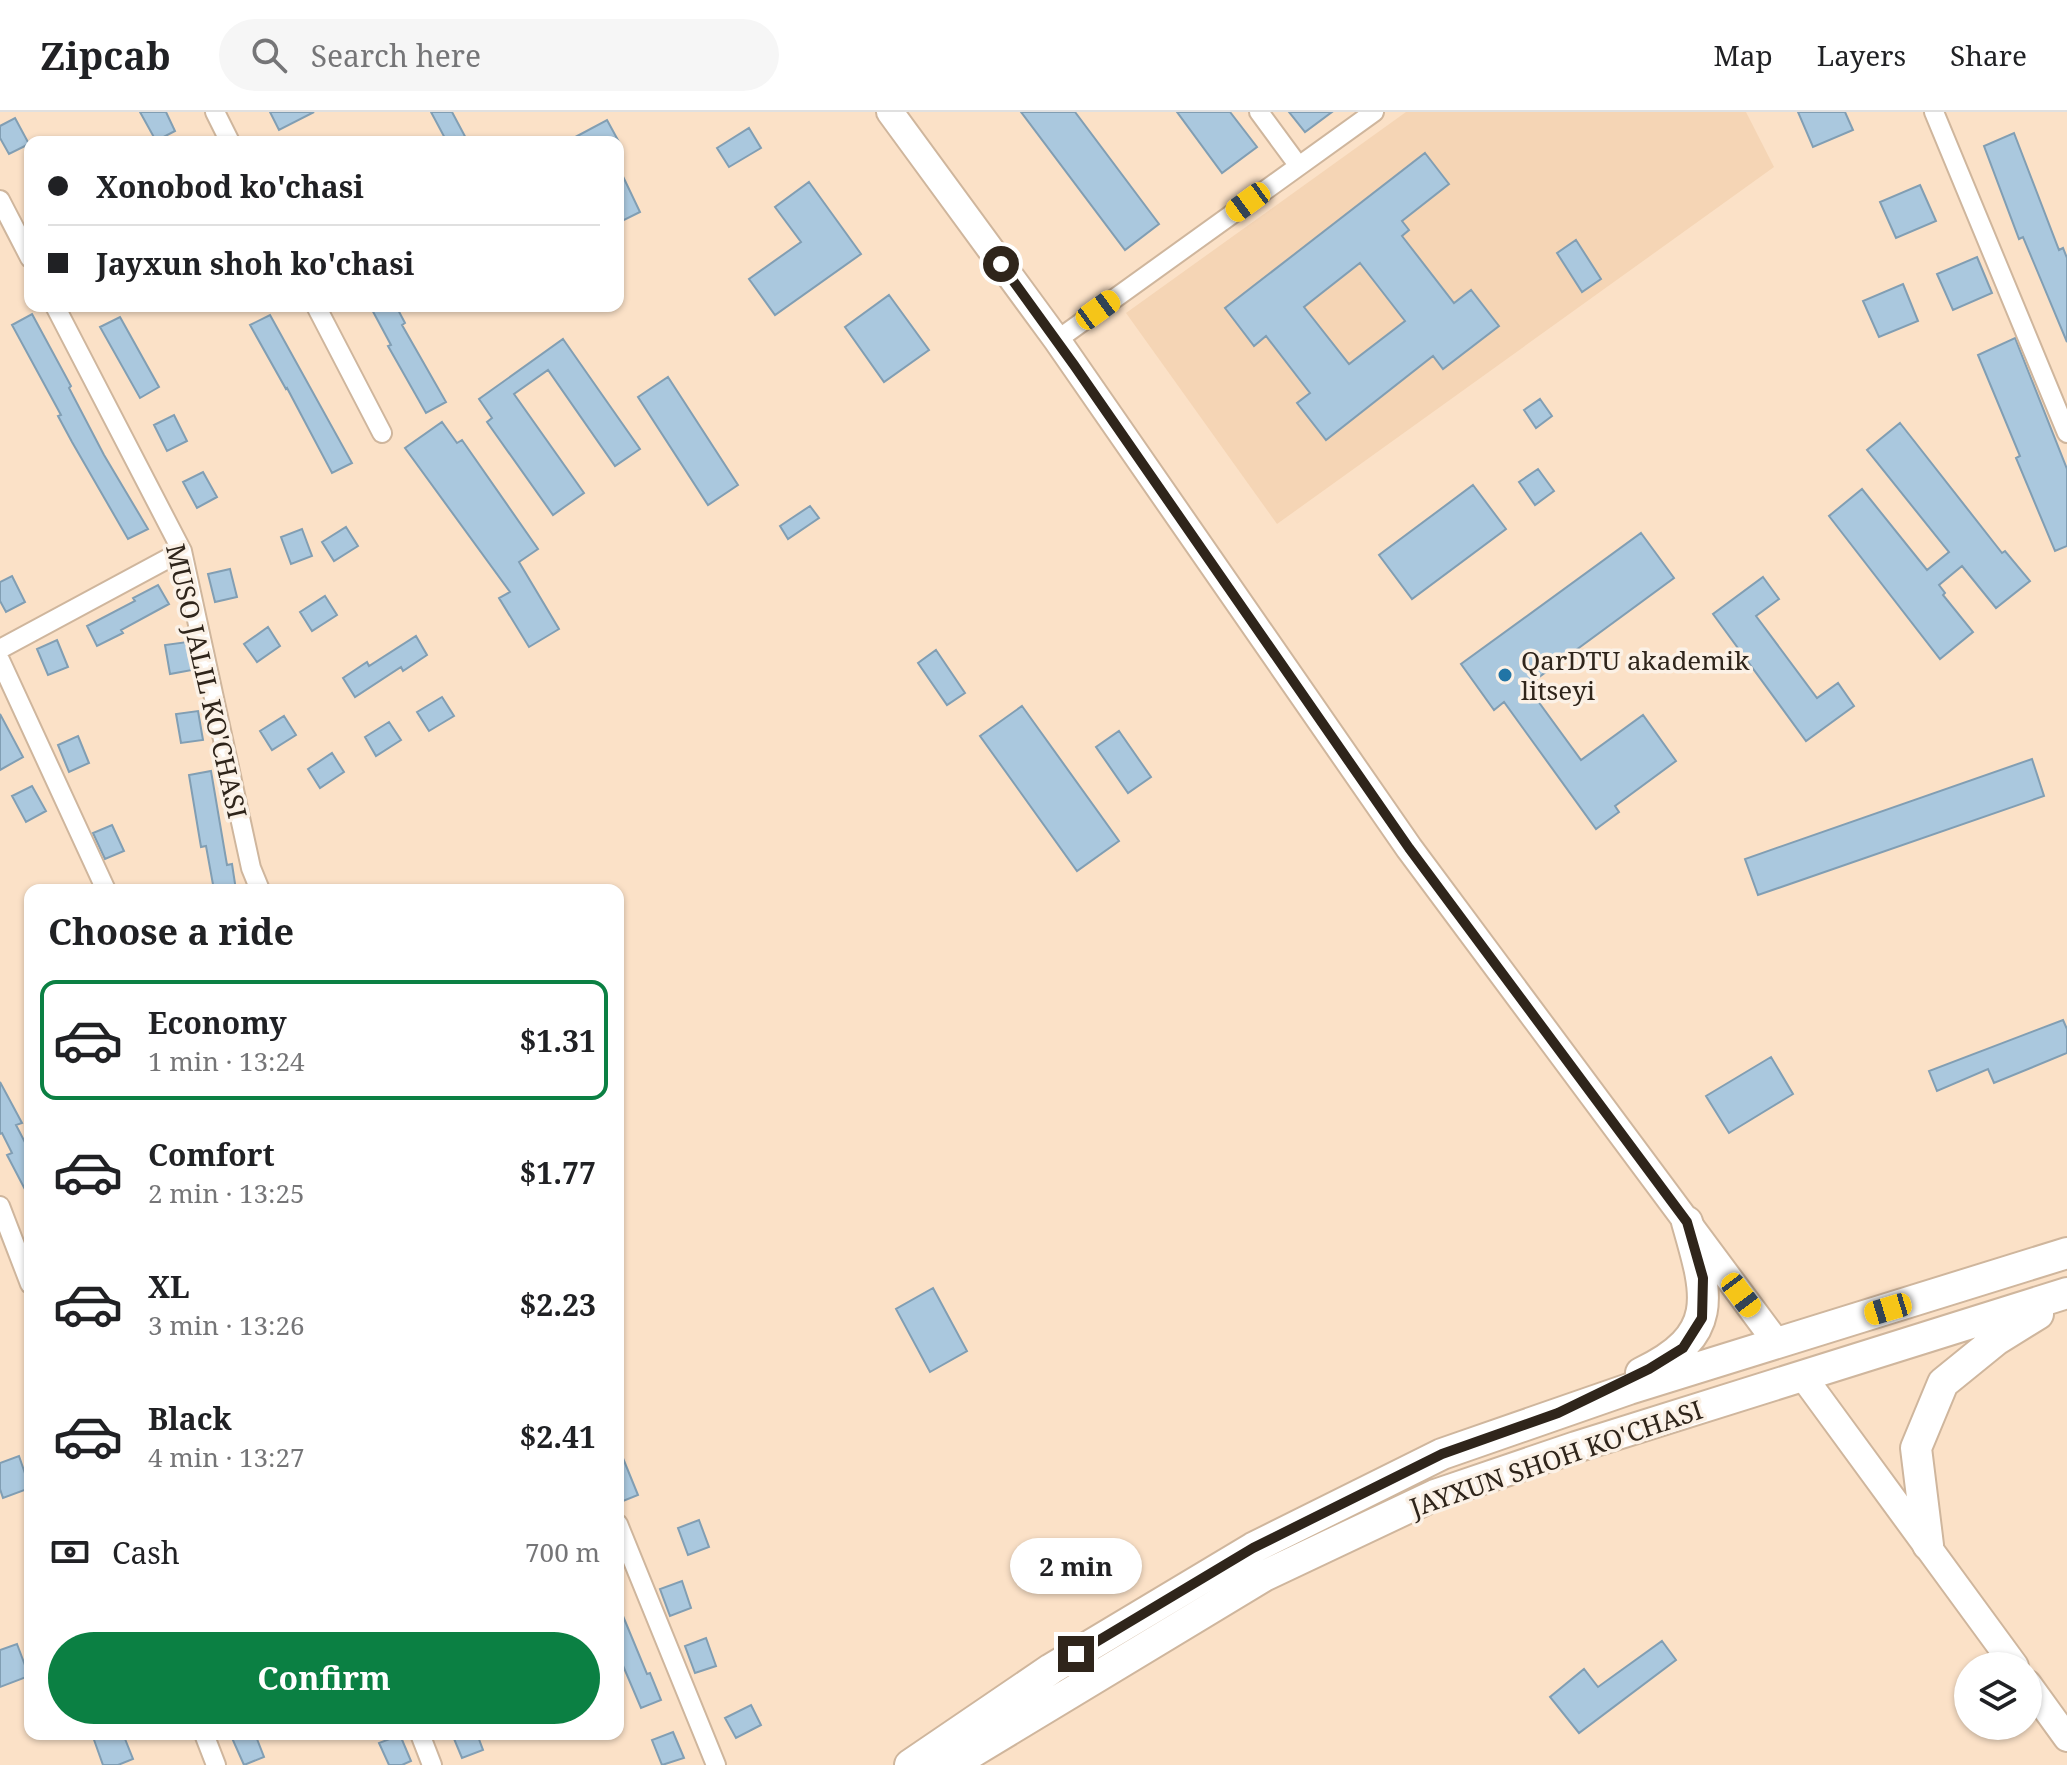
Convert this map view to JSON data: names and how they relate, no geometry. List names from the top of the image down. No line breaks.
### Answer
{"streets":{"highway":["JAYXUN SHOH KO'CHASI"],"street":["MUSO JALIL KO'CHASI"]},"places":["QarDTU akademik litseyi"],"page":{"header":"Zipcab","search":"Search here","nav":["Map","Layers","Share"],"banner":["Xonobod ko'chasi","Jayxun shoh ko'chasi"],"heading":"Choose a ride","list":[{"name":"Economy","note":"1 min · 13:24","value":"$1.31"},{"name":"Comfort","note":"2 min · 13:25","value":"$1.77"},{"name":"XL","note":"3 min · 13:26","value":"$2.23"},{"name":"Black","note":"4 min · 13:27","value":"$2.41"}],"pay":["Cash","700 m"],"bubble":"2 min","buttons":"Confirm"}}
